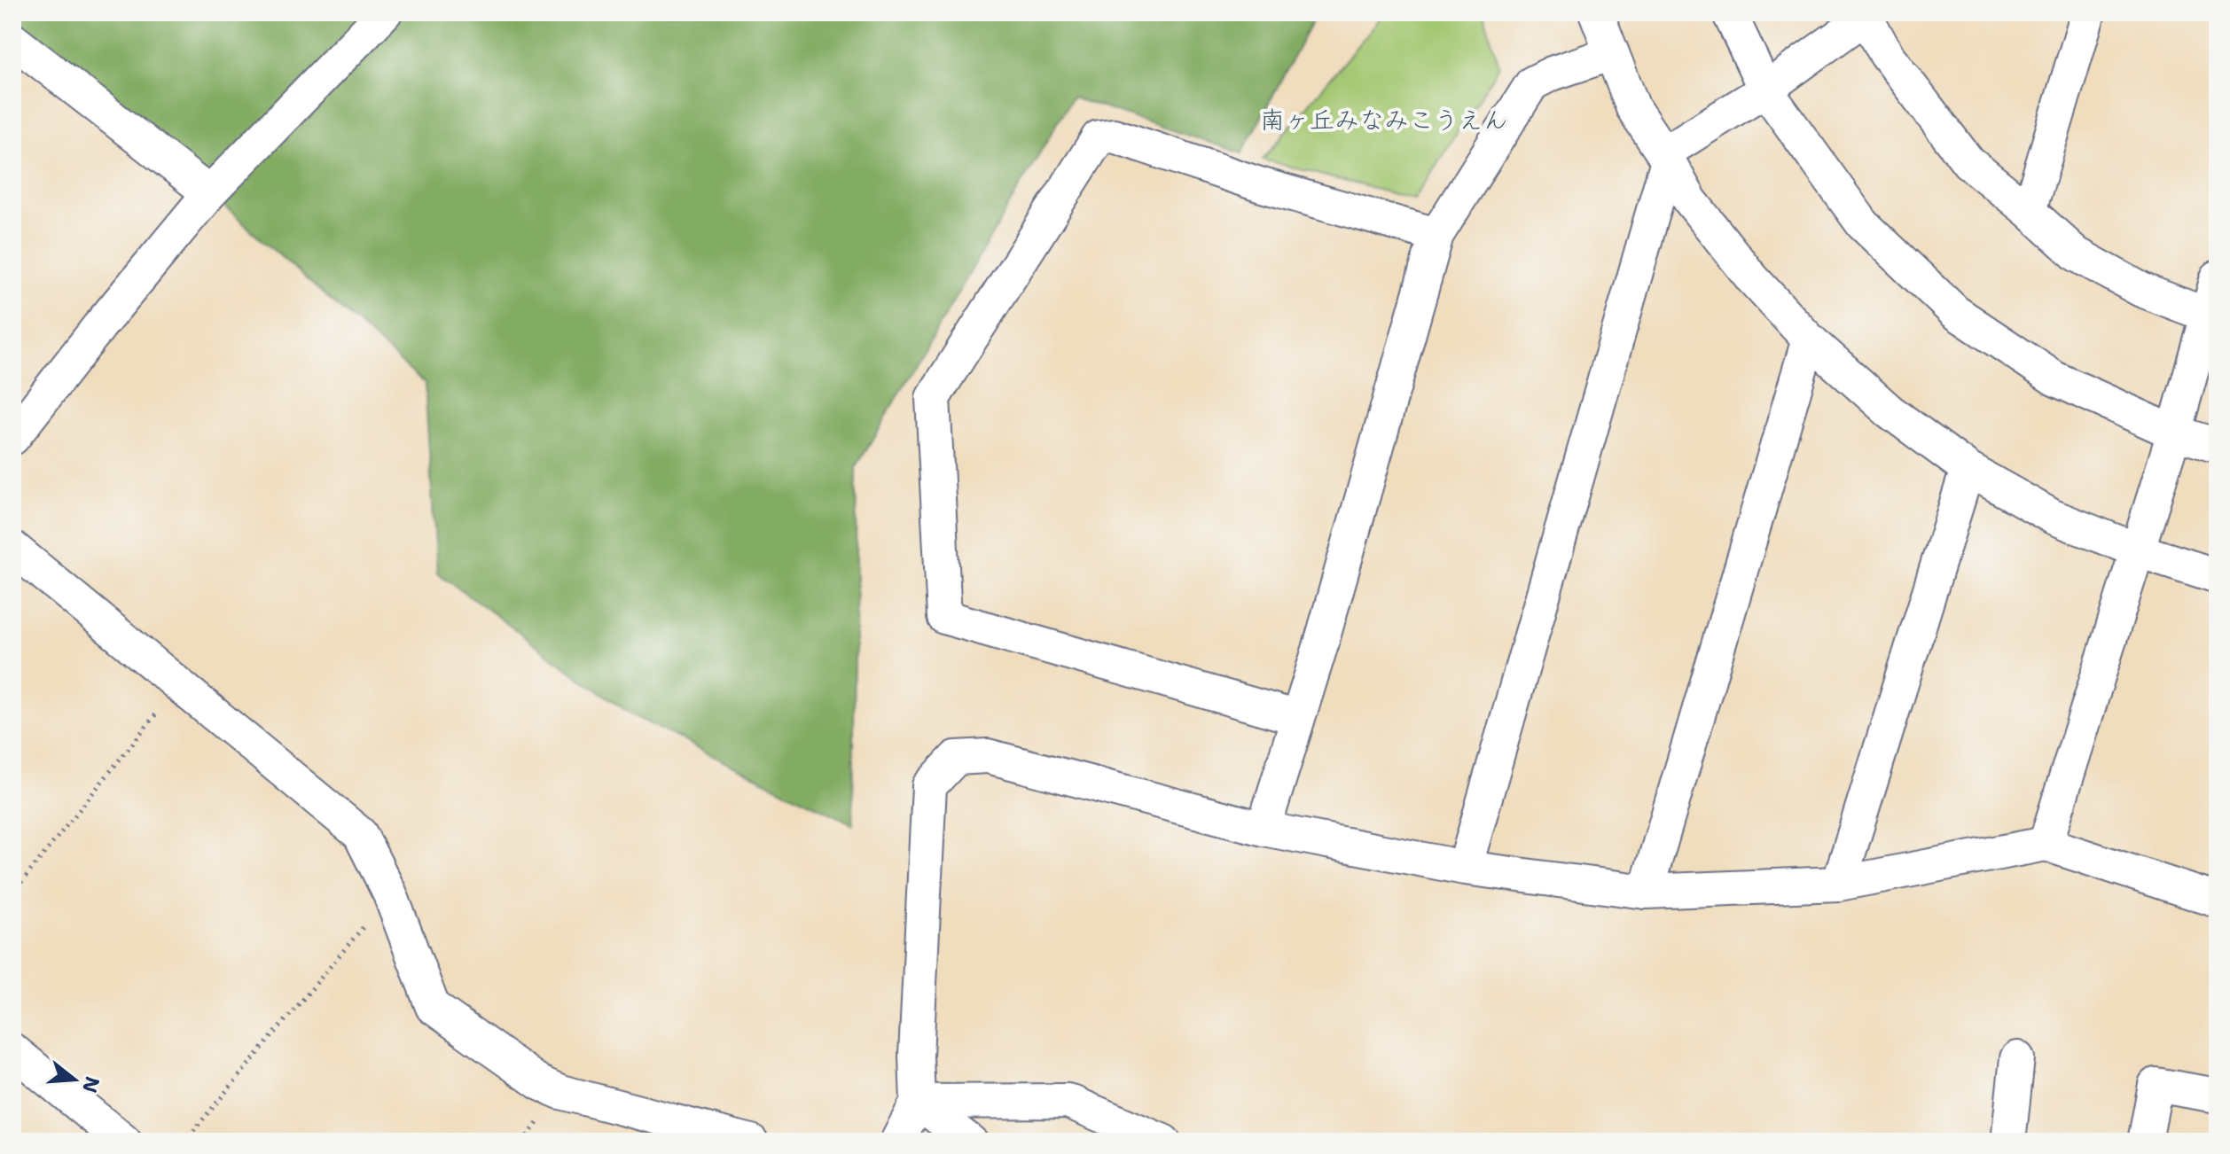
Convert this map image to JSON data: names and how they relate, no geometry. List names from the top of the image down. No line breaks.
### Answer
{"parks":["南ヶ丘みなみこうえん"],"north":"right"}
